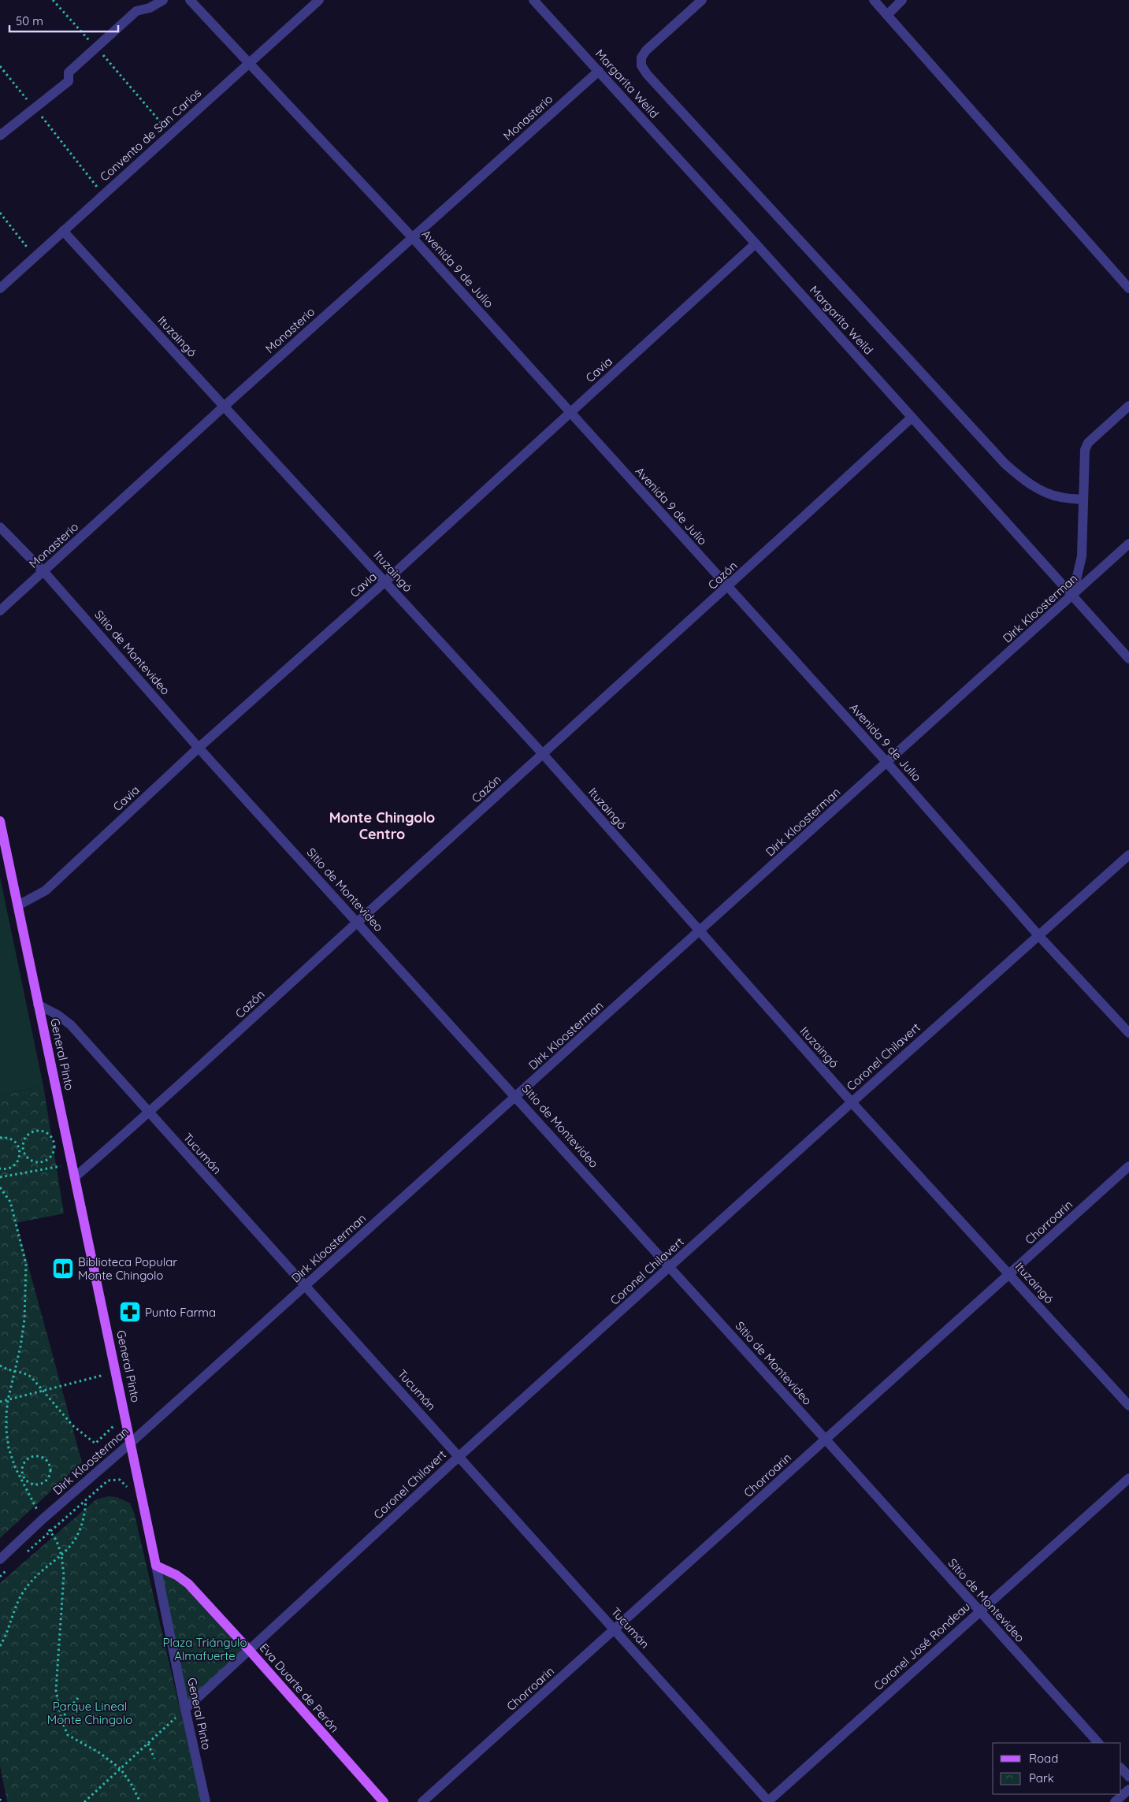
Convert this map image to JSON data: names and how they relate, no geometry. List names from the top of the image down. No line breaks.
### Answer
{"streets":{"main road":["General Pinto","Eva Duarte de Perón"],"street":["Margarita Weild","Monasterio","Convento de San Carlos","Avenida 9 de Julio","Ituzaingó","Cavia","Cazón","Dirk Kloosterman","Sitio de Montevideo","Coronel Chilavert","Tucumán","Chorroarin","Coronel José Rondeau"]},"crossings":[["Margarita Weild","Monasterio"],["Margarita Weild","Cavia"],["Margarita Weild","Cazón"],["Margarita Weild","Dirk Kloosterman"],["Monasterio","Avenida 9 de Julio"],["Monasterio","Ituzaingó"],["Monasterio","Sitio de Montevideo"],["Convento de San Carlos","Avenida 9 de Julio"],["Convento de San Carlos","Ituzaingó"],["Avenida 9 de Julio","Cavia"],["Avenida 9 de Julio","Cazón"],["Avenida 9 de Julio","Dirk Kloosterman"],["Avenida 9 de Julio","Coronel Chilavert"],["Ituzaingó","Cavia"],["Ituzaingó","Cazón"],["Ituzaingó","Dirk Kloosterman"],["Ituzaingó","Coronel Chilavert"],["Ituzaingó","Chorroarin"],["Cavia","Sitio de Montevideo"],["Cavia","General Pinto"],["Cazón","Sitio de Montevideo"],["Cazón","General Pinto"],["Cazón","Tucumán"],["Dirk Kloosterman","Sitio de Montevideo"],["Dirk Kloosterman","General Pinto"],["Dirk Kloosterman","Tucumán"],["Sitio de Montevideo","Coronel Chilavert"],["Sitio de Montevideo","Chorroarin"],["Sitio de Montevideo","Coronel José Rondeau"],["General Pinto","Coronel Chilavert"],["General Pinto","Tucumán"],["General Pinto","Eva Duarte de Perón"],["Coronel Chilavert","Tucumán"],["Coronel Chilavert","Eva Duarte de Perón"],["Tucumán","Chorroarin"],["Tucumán","Coronel José Rondeau"]],"districts":["Monte Chingolo Centro"],"parks":["Plaza Triángulo Almafuerte","Parque Lineal Monte Chingolo"],"places":{"library":["Biblioteca Popular Monte Chingolo"],"pharmacy":["Punto Farma"]},"legend":["Road","Park"],"scale_bar":"50 m"}
